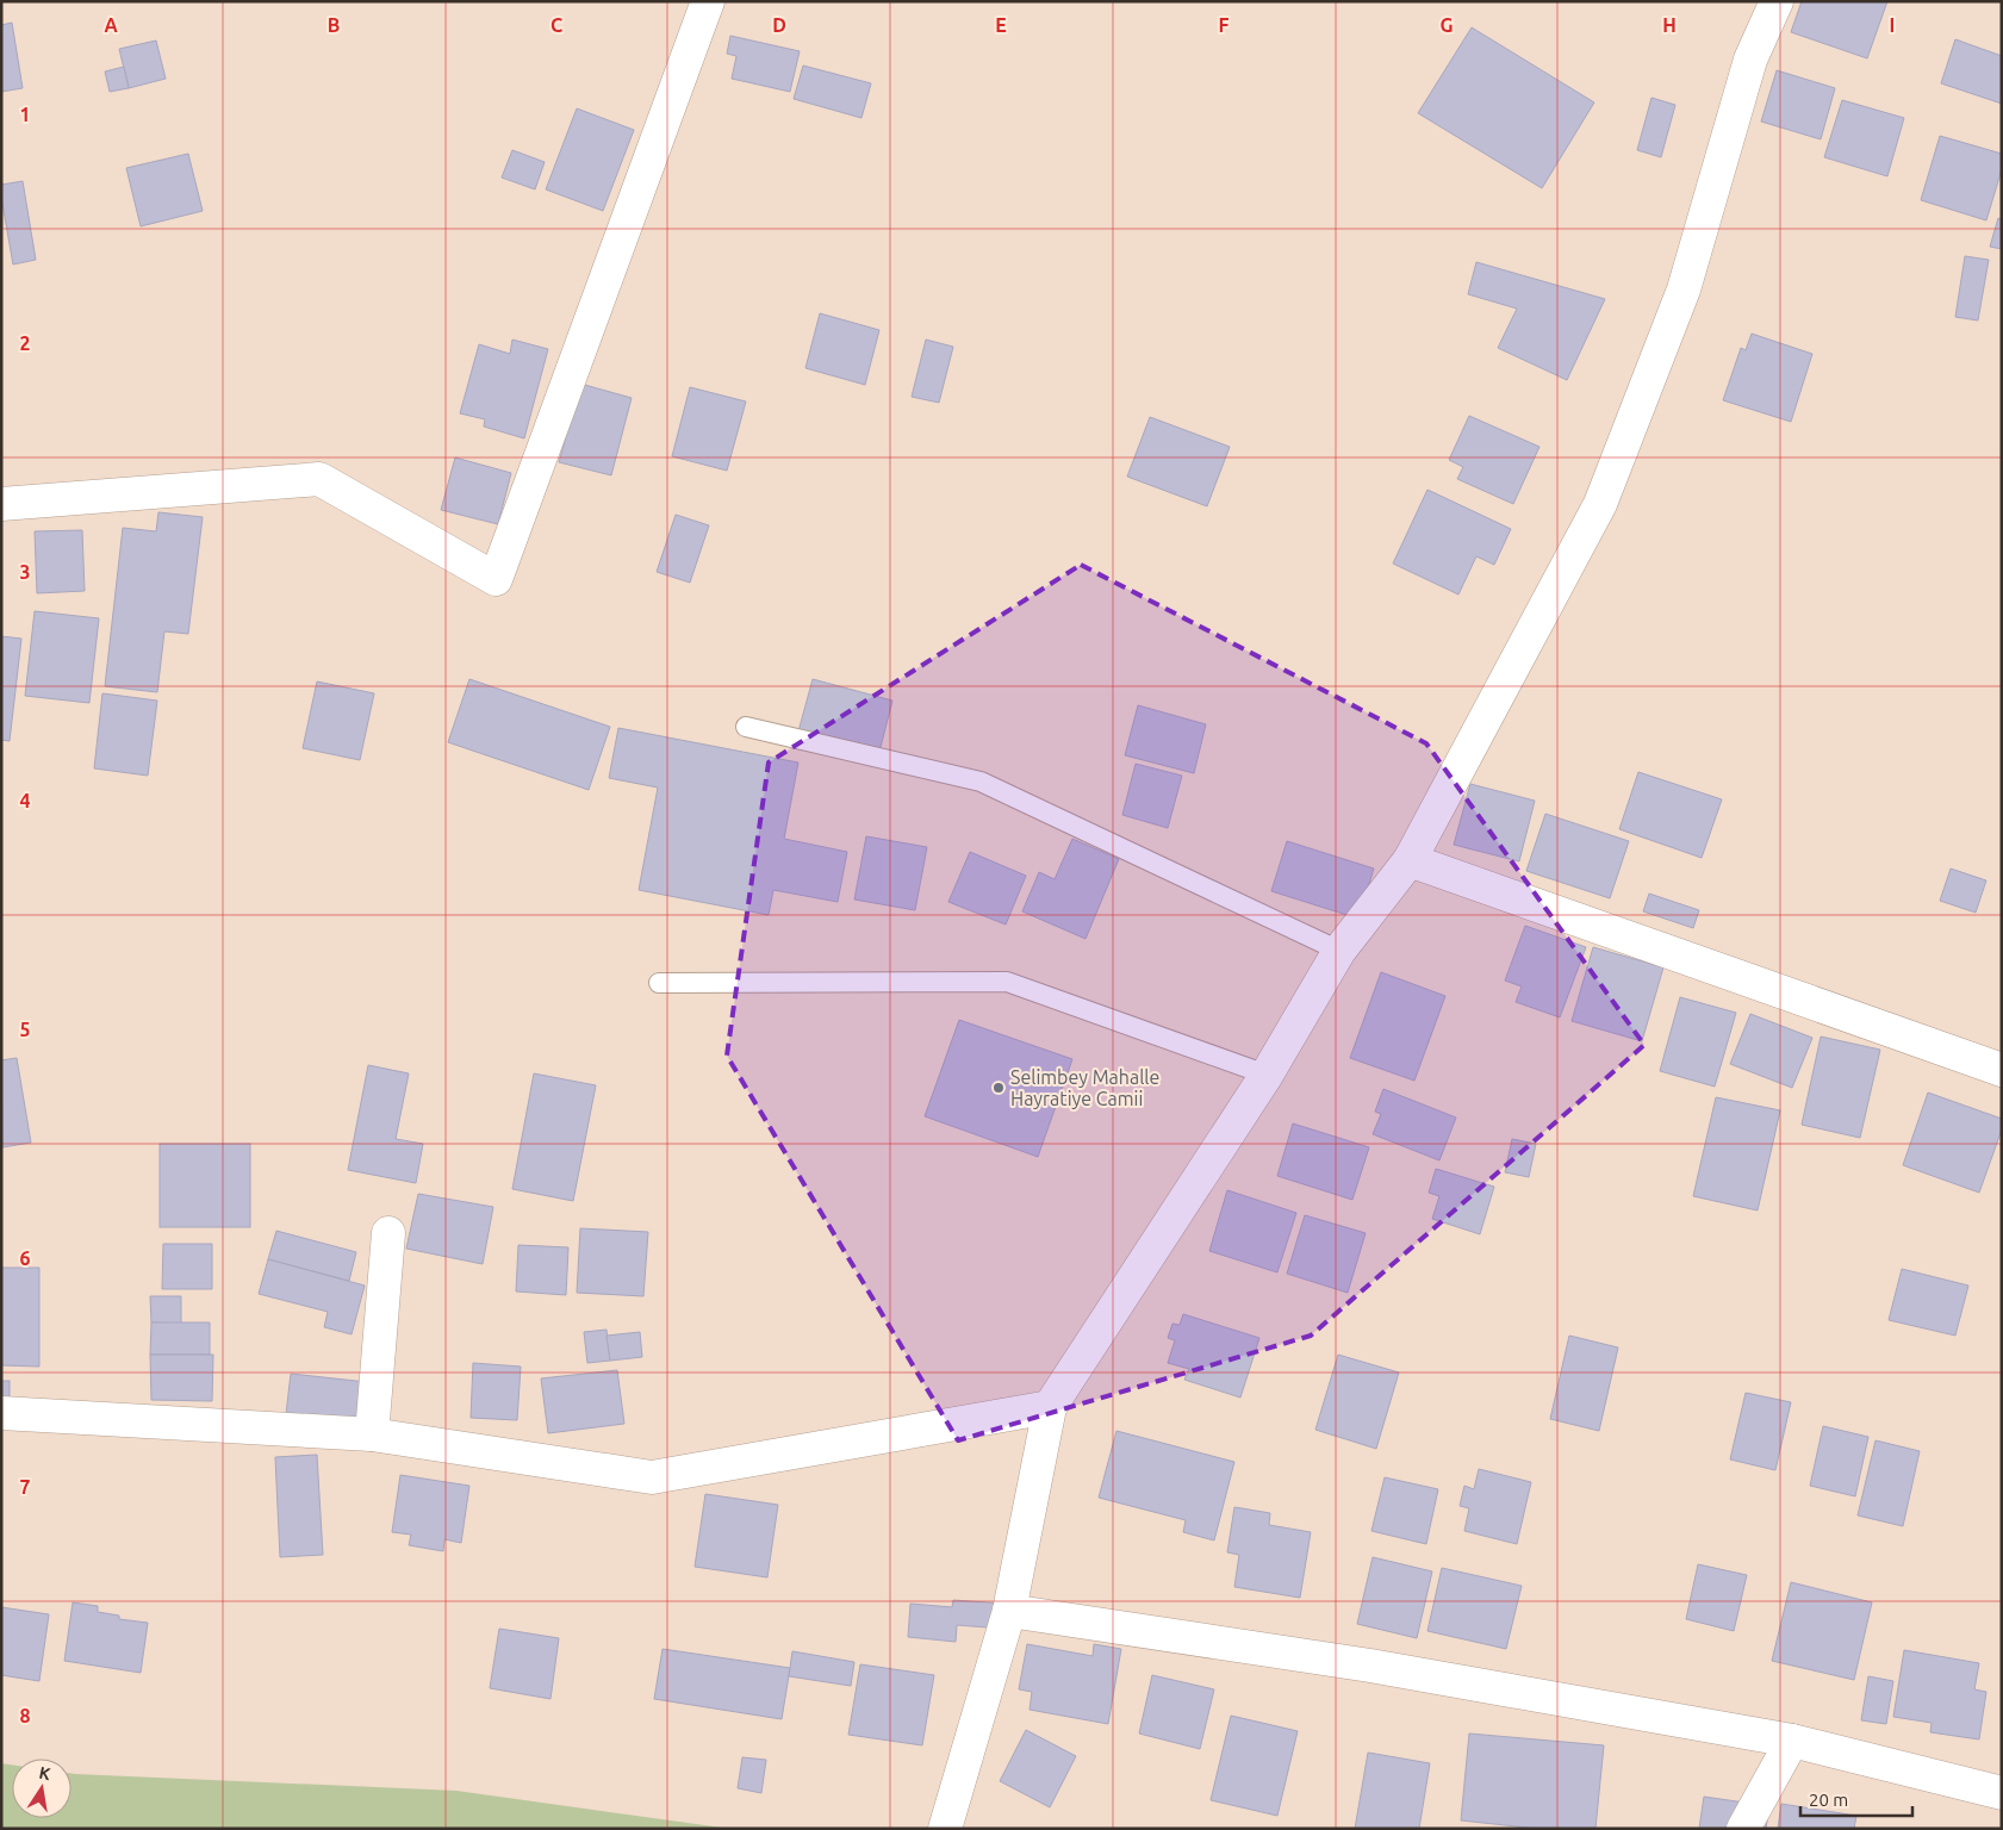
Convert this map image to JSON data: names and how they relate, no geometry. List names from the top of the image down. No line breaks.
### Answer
{"places":["Selimbey Mahalle Hayratiye Camii"],"scale_bar":"20 m","north":"top","grid":{"columns":["A","B","C","D","E","F","G","H","I"],"rows":["1","2","3","4","5","6","7","8"]}}
